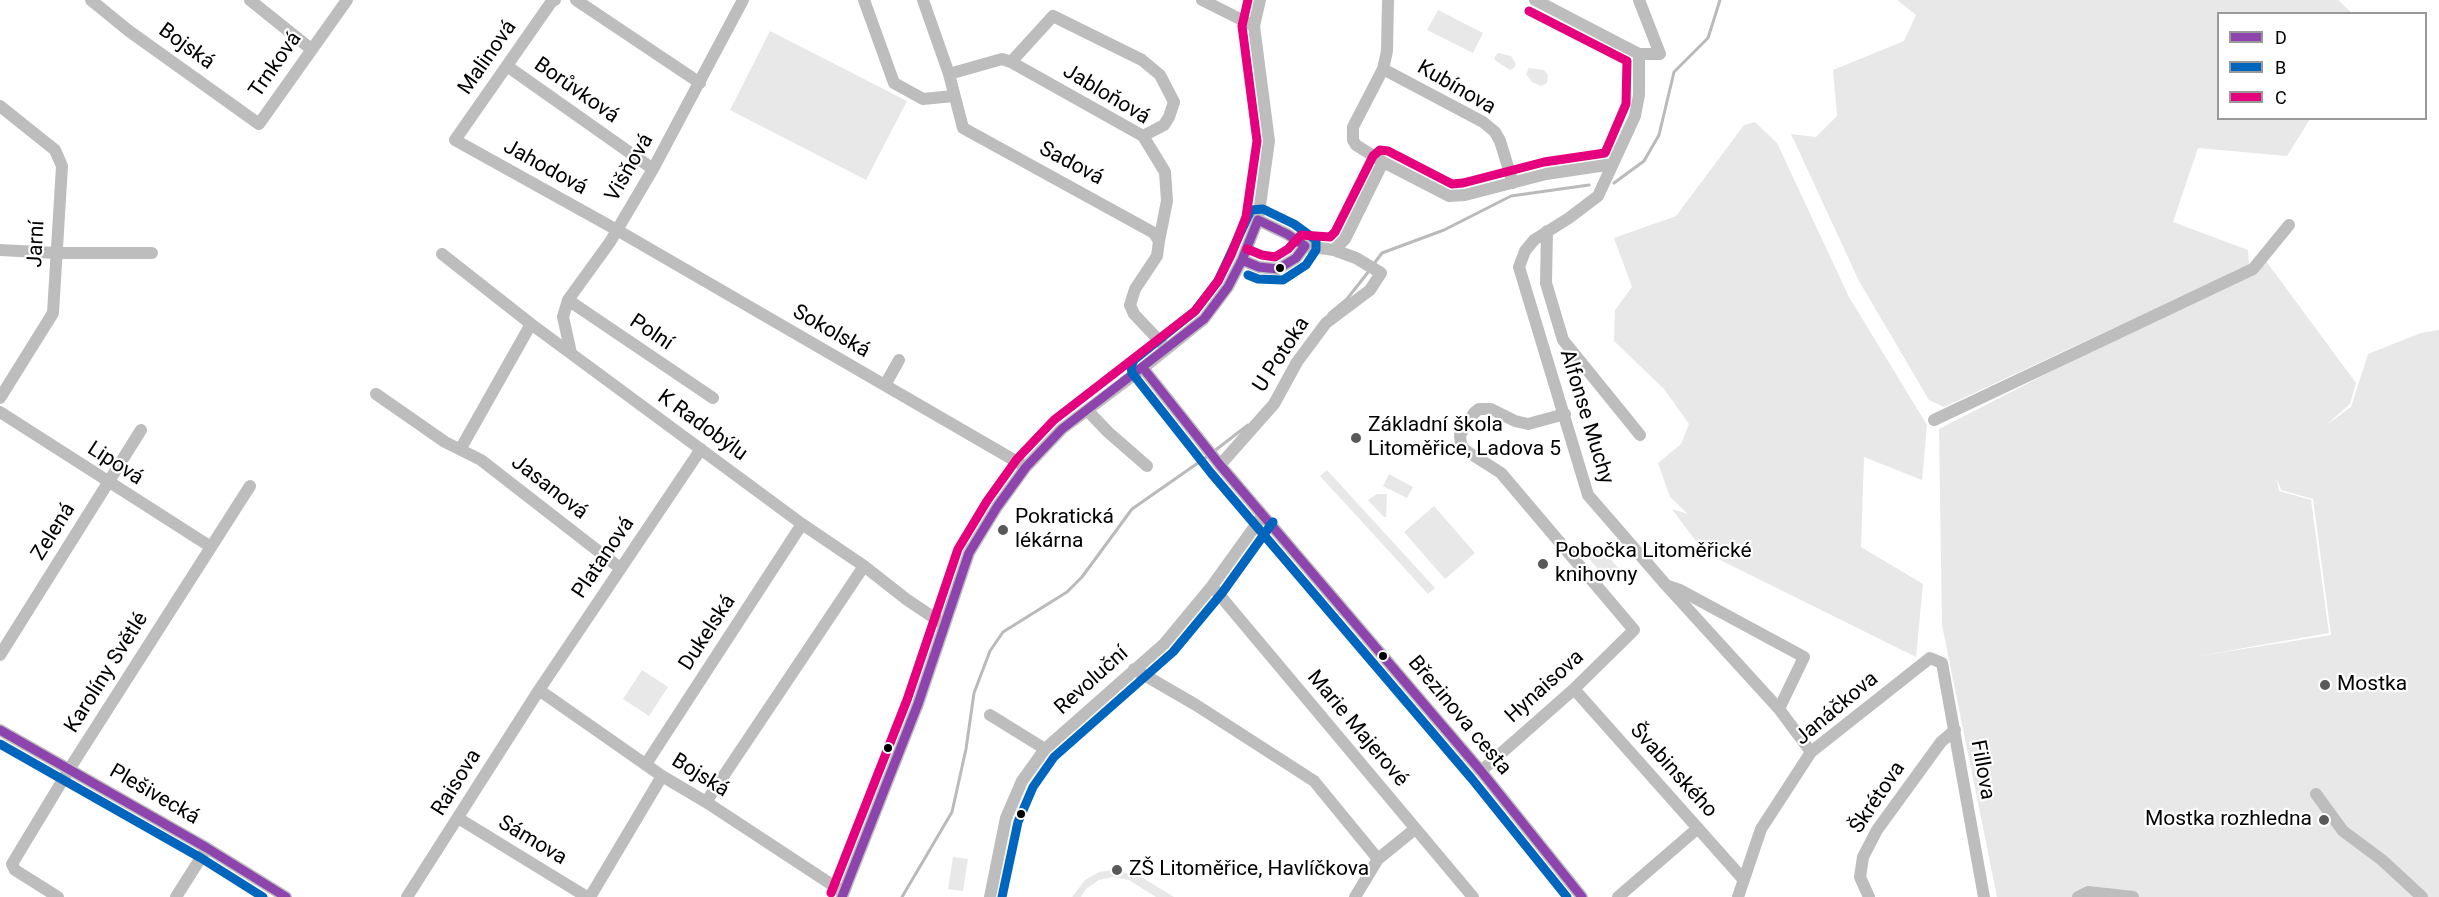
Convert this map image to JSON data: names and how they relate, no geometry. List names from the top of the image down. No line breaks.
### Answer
{"streets":{"street":["Bojská","Malinová","Trnková","Kubínova","Borůvková","Jabloňová","Sadová","Jahodová","Višňová","Jarní","Sokolská","Polní","U Potoka","Alfonse Muchy","K Radobýlu","Lipová","Jasanová","Zelená","Platanová","Dukelská","Karolíny Světlé","Revoluční","Hynaisova","Janáčkova","Březinova cesta","Marie Majerové","Fillova","Švabinského","Raisova","Plešivecká","Škrétova","Sámova"]},"crossings":[["Bojská","Trnková"],["Bojská","Platanová"],["Bojská","Dukelská"],["Bojská","Raisova"],["Malinová","Borůvková"],["Malinová","Jahodová"],["Borůvková","Višňová"],["Jabloňová","Sadová"],["Jahodová","Višňová"],["Jahodová","Sokolská"],["Višňová","Sokolská"],["Višňová","Polní"],["U Potoka","Březinova cesta"],["Alfonse Muchy","Hynaisova"],["Alfonse Muchy","Janáčkova"],["K Radobýlu","Platanová"],["K Radobýlu","Dukelská"],["Lipová","Zelená"],["Lipová","Karolíny Světlé"],["Jasanová","Platanová"],["Platanová","Raisova"],["Karolíny Světlé","Plešivecká"],["Revoluční","Březinova cesta"],["Revoluční","Marie Majerové"],["Hynaisova","Březinova cesta"],["Hynaisova","Švabinského"],["Janáčkova","Fillova"],["Janáčkova","Švabinského"],["Fillova","Škrétova"],["Raisova","Sámova"]],"places":["Základní škola Litoměřice, Ladova 5","Pokratická lékárna","Pobočka Litoměřické knihovny","Mostka","Mostka rozhledna","ZŠ Litoměřice, Havlíčkova"],"lines":["transit line C","transit line B","transit line D"],"legend":["D","B","C"]}
